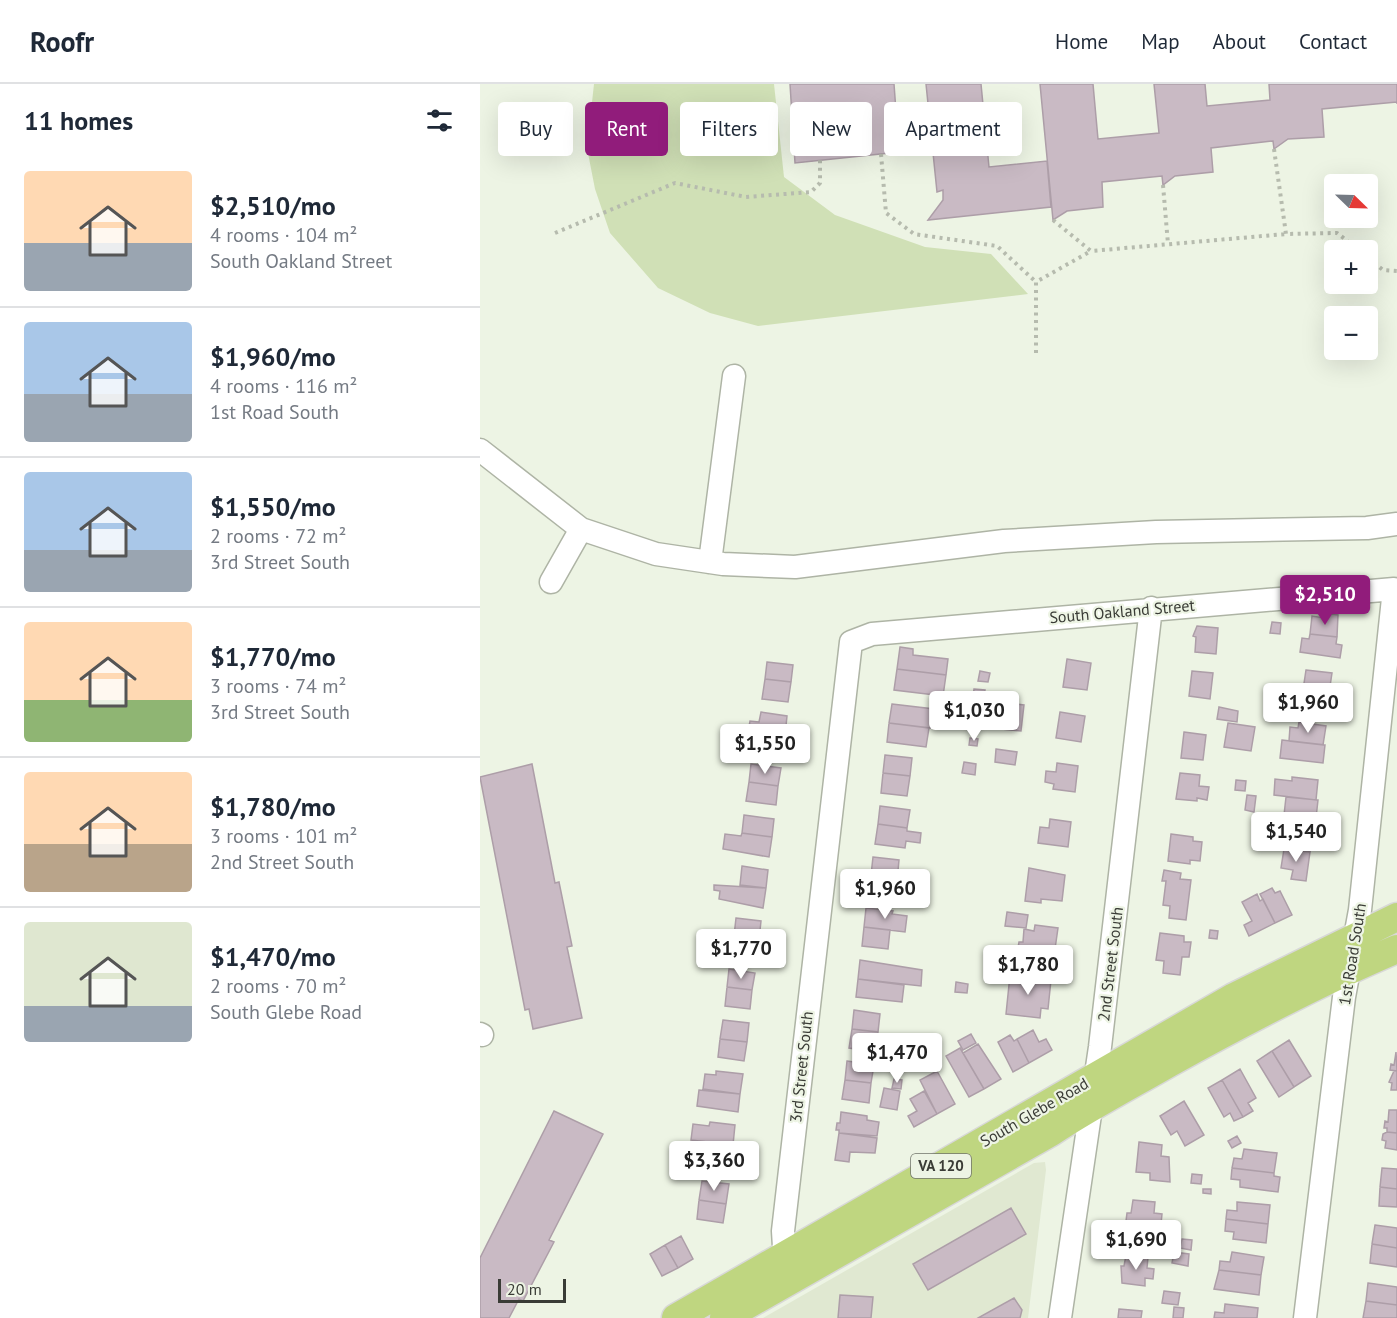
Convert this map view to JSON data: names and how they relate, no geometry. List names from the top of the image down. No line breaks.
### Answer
{"streets":{"main road":["South Glebe Road","VA 120"],"street":["South Oakland Street","1st Road South","2nd Street South","3rd Street South"]},"crossings":[["South Oakland Street","1st Road South"],["South Oakland Street","2nd Street South"],["South Oakland Street","3rd Street South"],["1st Road South","South Glebe Road"],["2nd Street South","South Glebe Road"],["3rd Street South","South Glebe Road"]],"scale_bar":"20 m","north":"bottom right","page":{"header":"Roofr","nav":["Home","Map","About","Contact"],"heading":"11 homes","chip":["Buy","Rent","Filters","New","Apartment"],"list":[{"name":"$2,510/mo","note":"4 rooms · 104 m² · South Oakland Street"},{"name":"$1,960/mo","note":"4 rooms · 116 m² · 1st Road South"},{"name":"$1,550/mo","note":"2 rooms · 72 m² · 3rd Street South"},{"name":"$1,770/mo","note":"3 rooms · 74 m² · 3rd Street South"},{"name":"$1,780/mo","note":"3 rooms · 101 m² · 2nd Street South"},{"name":"$1,470/mo","note":"2 rooms · 70 m² · South Glebe Road"}],"map_buttons":["+","−"],"price":["$2,510","$1,960","$1,030","$1,550","$1,540","$1,960","$1,770","$1,780","$1,470","$3,360","$1,690"],"scale":"20 m"}}
